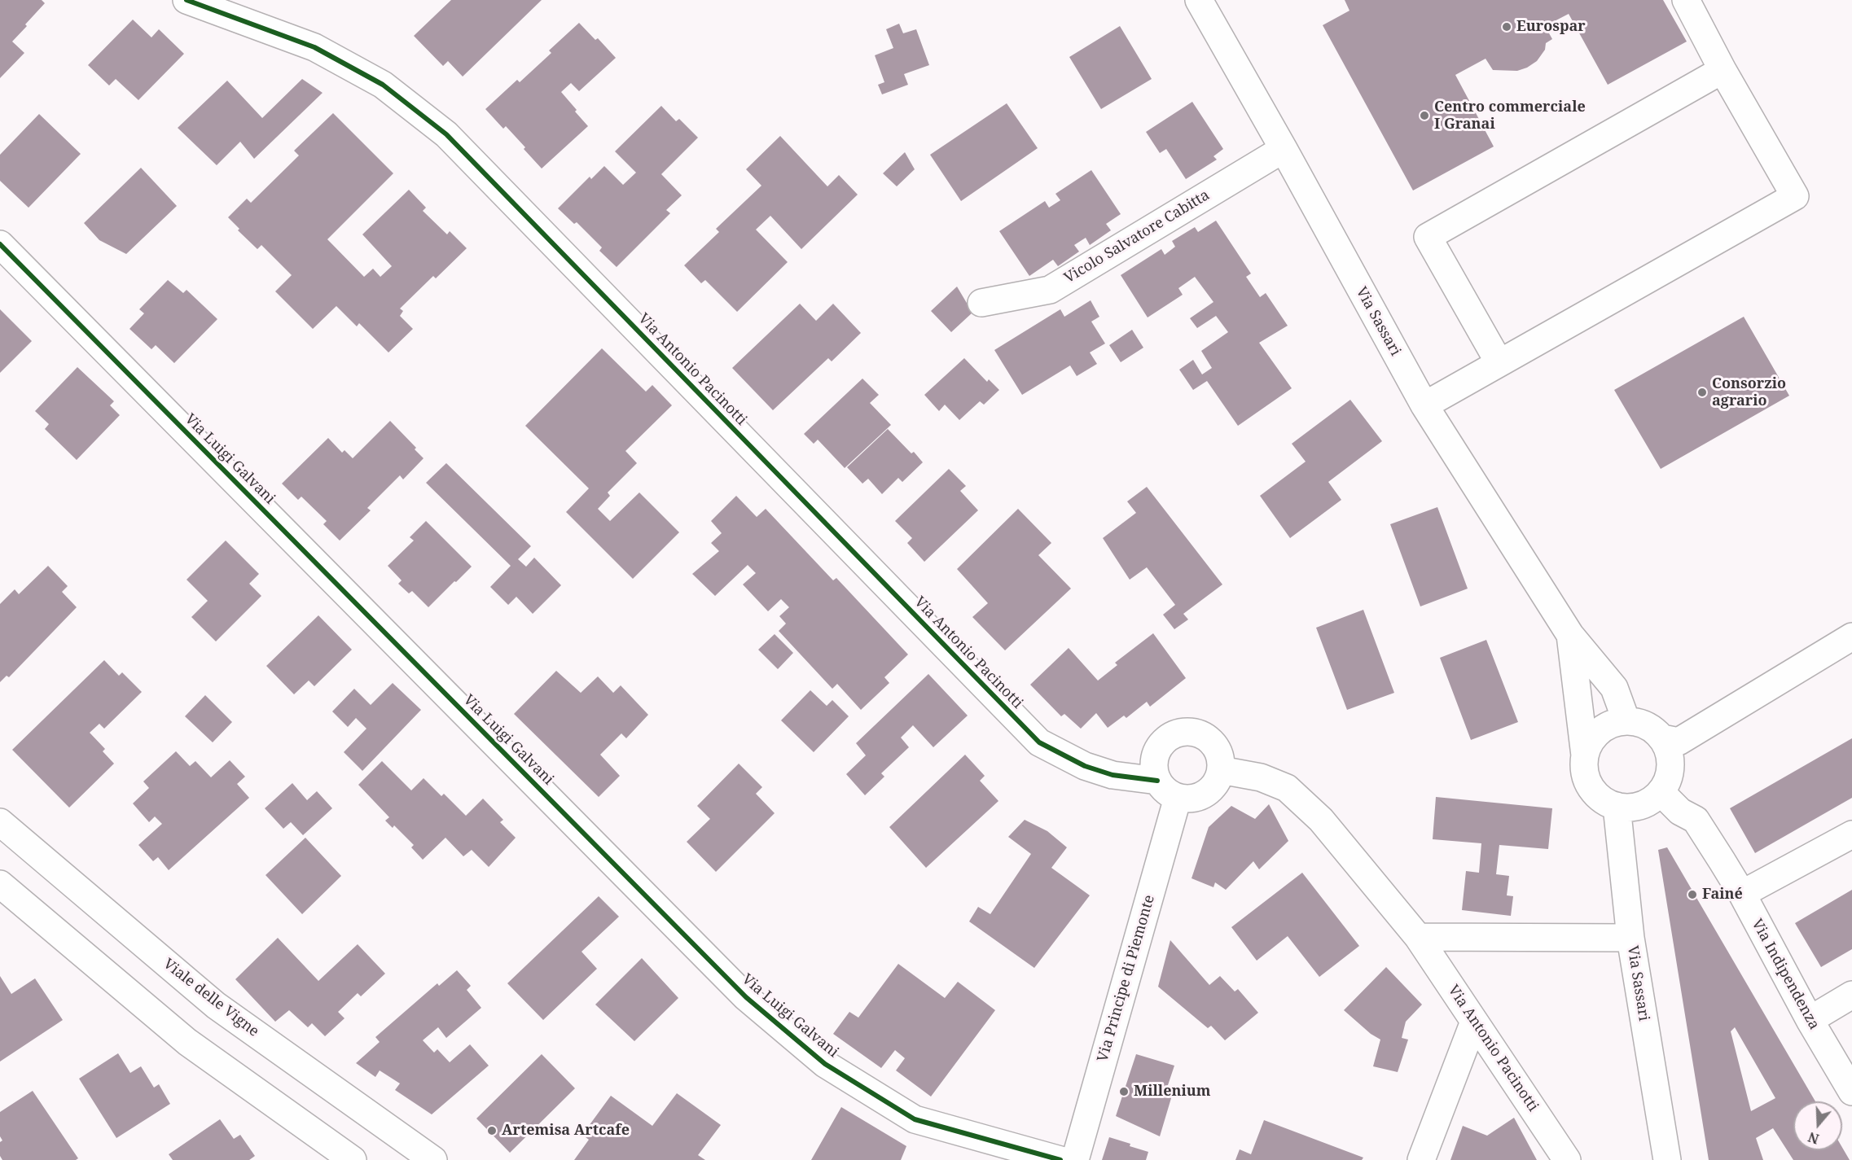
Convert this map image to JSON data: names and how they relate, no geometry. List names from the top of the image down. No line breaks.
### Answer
{"streets":{"street":["Vicolo Salvatore Cabitta","Via Sassari","Via Antonio Pacinotti","Via Luigi Galvani","Via Indipendenza","Via Principe di Piemonte","Viale delle Vigne"]},"crossings":[["Vicolo Salvatore Cabitta","Via Sassari"],["Via Sassari","Via Indipendenza"],["Via Antonio Pacinotti","Via Principe di Piemonte"]],"places":["Eurospar","Centro commerciale I Granai","Consorzio agrario","Fainé","Millenium","Artemisa Artcafe"],"north":"bottom"}
